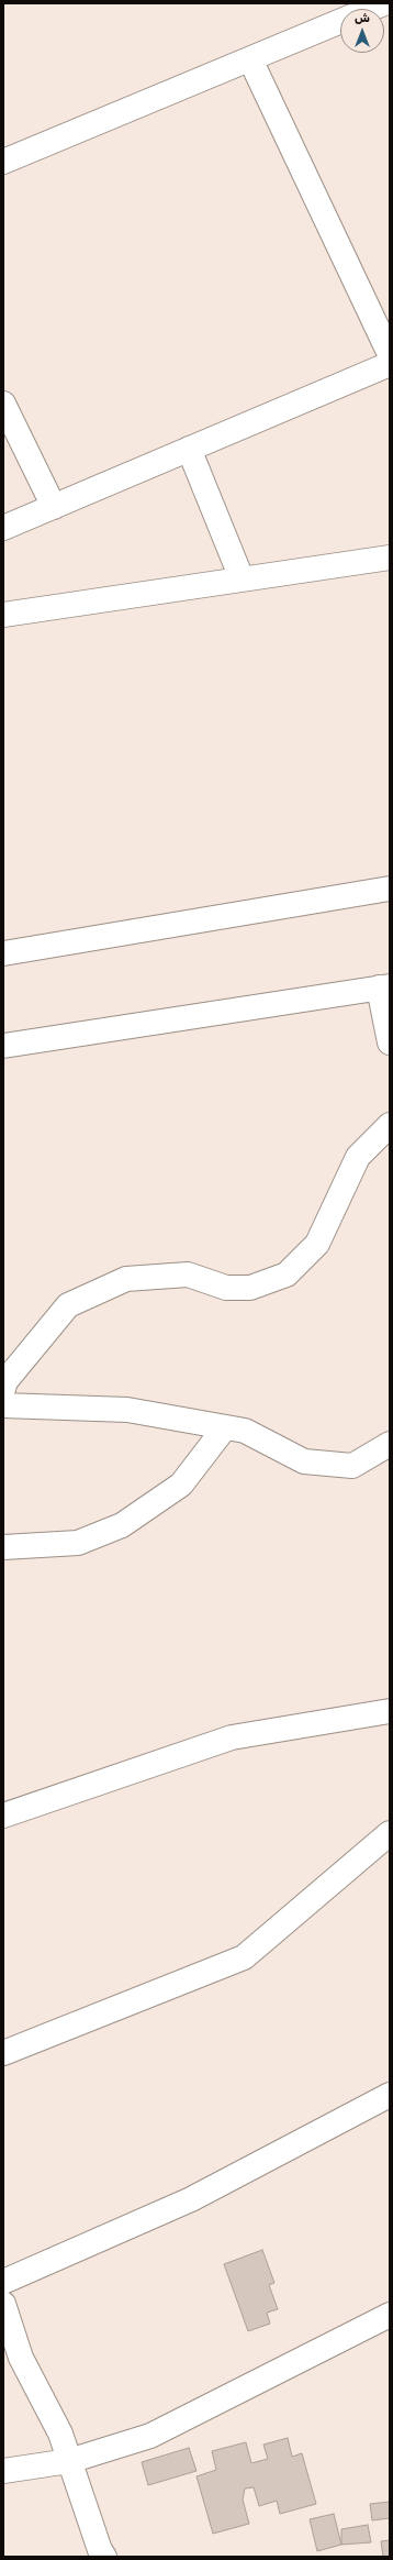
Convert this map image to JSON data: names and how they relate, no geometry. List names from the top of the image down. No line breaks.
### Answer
{"north":"top"}
